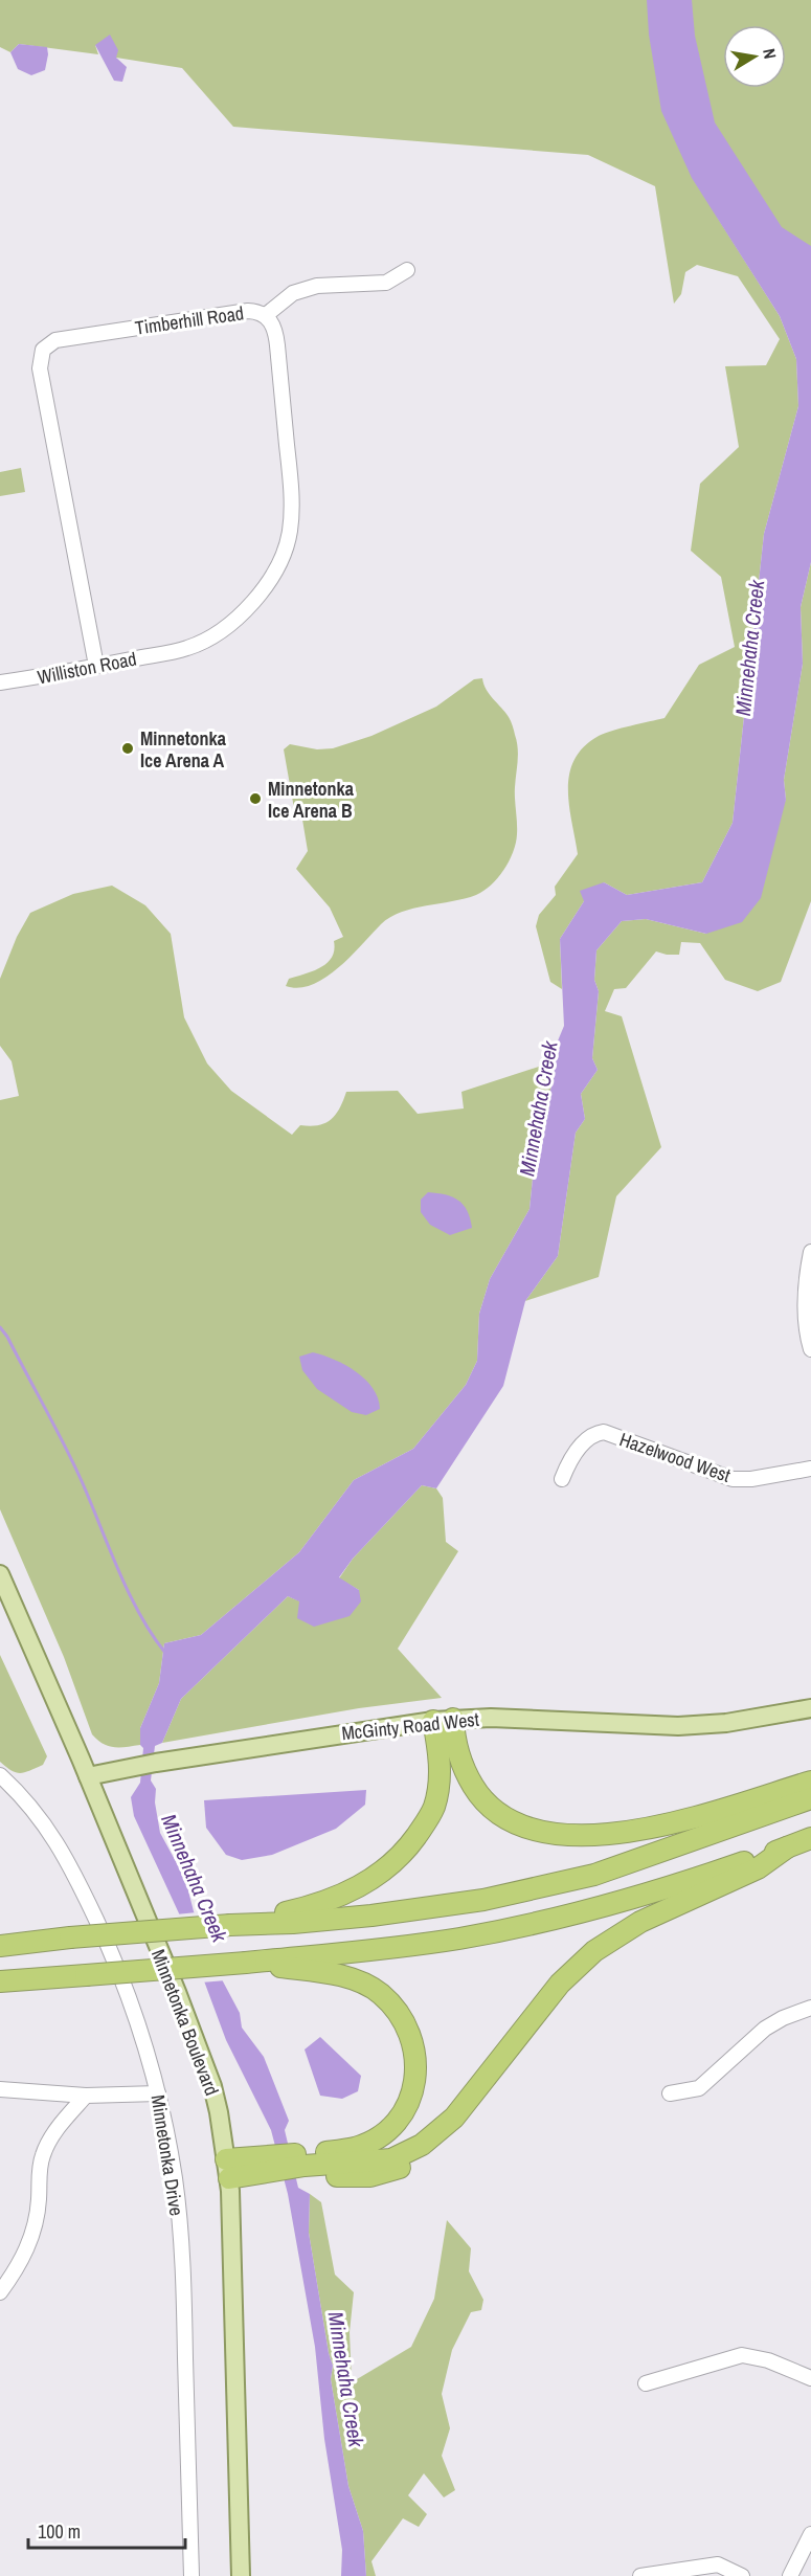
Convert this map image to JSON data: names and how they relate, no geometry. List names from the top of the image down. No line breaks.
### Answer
{"streets":{"main road":["McGinty Road West","Minnetonka Boulevard"],"street":["Timberhill Road","Williston Road","Hazelwood West","Minnetonka Drive"]},"crossings":[["Timberhill Road","Williston Road"],["McGinty Road West","Minnetonka Boulevard"]],"water":["Minnehaha Creek"],"places":["Minnetonka Ice Arena A","Minnetonka Ice Arena B"],"scale_bar":"100 m","north":"right"}
